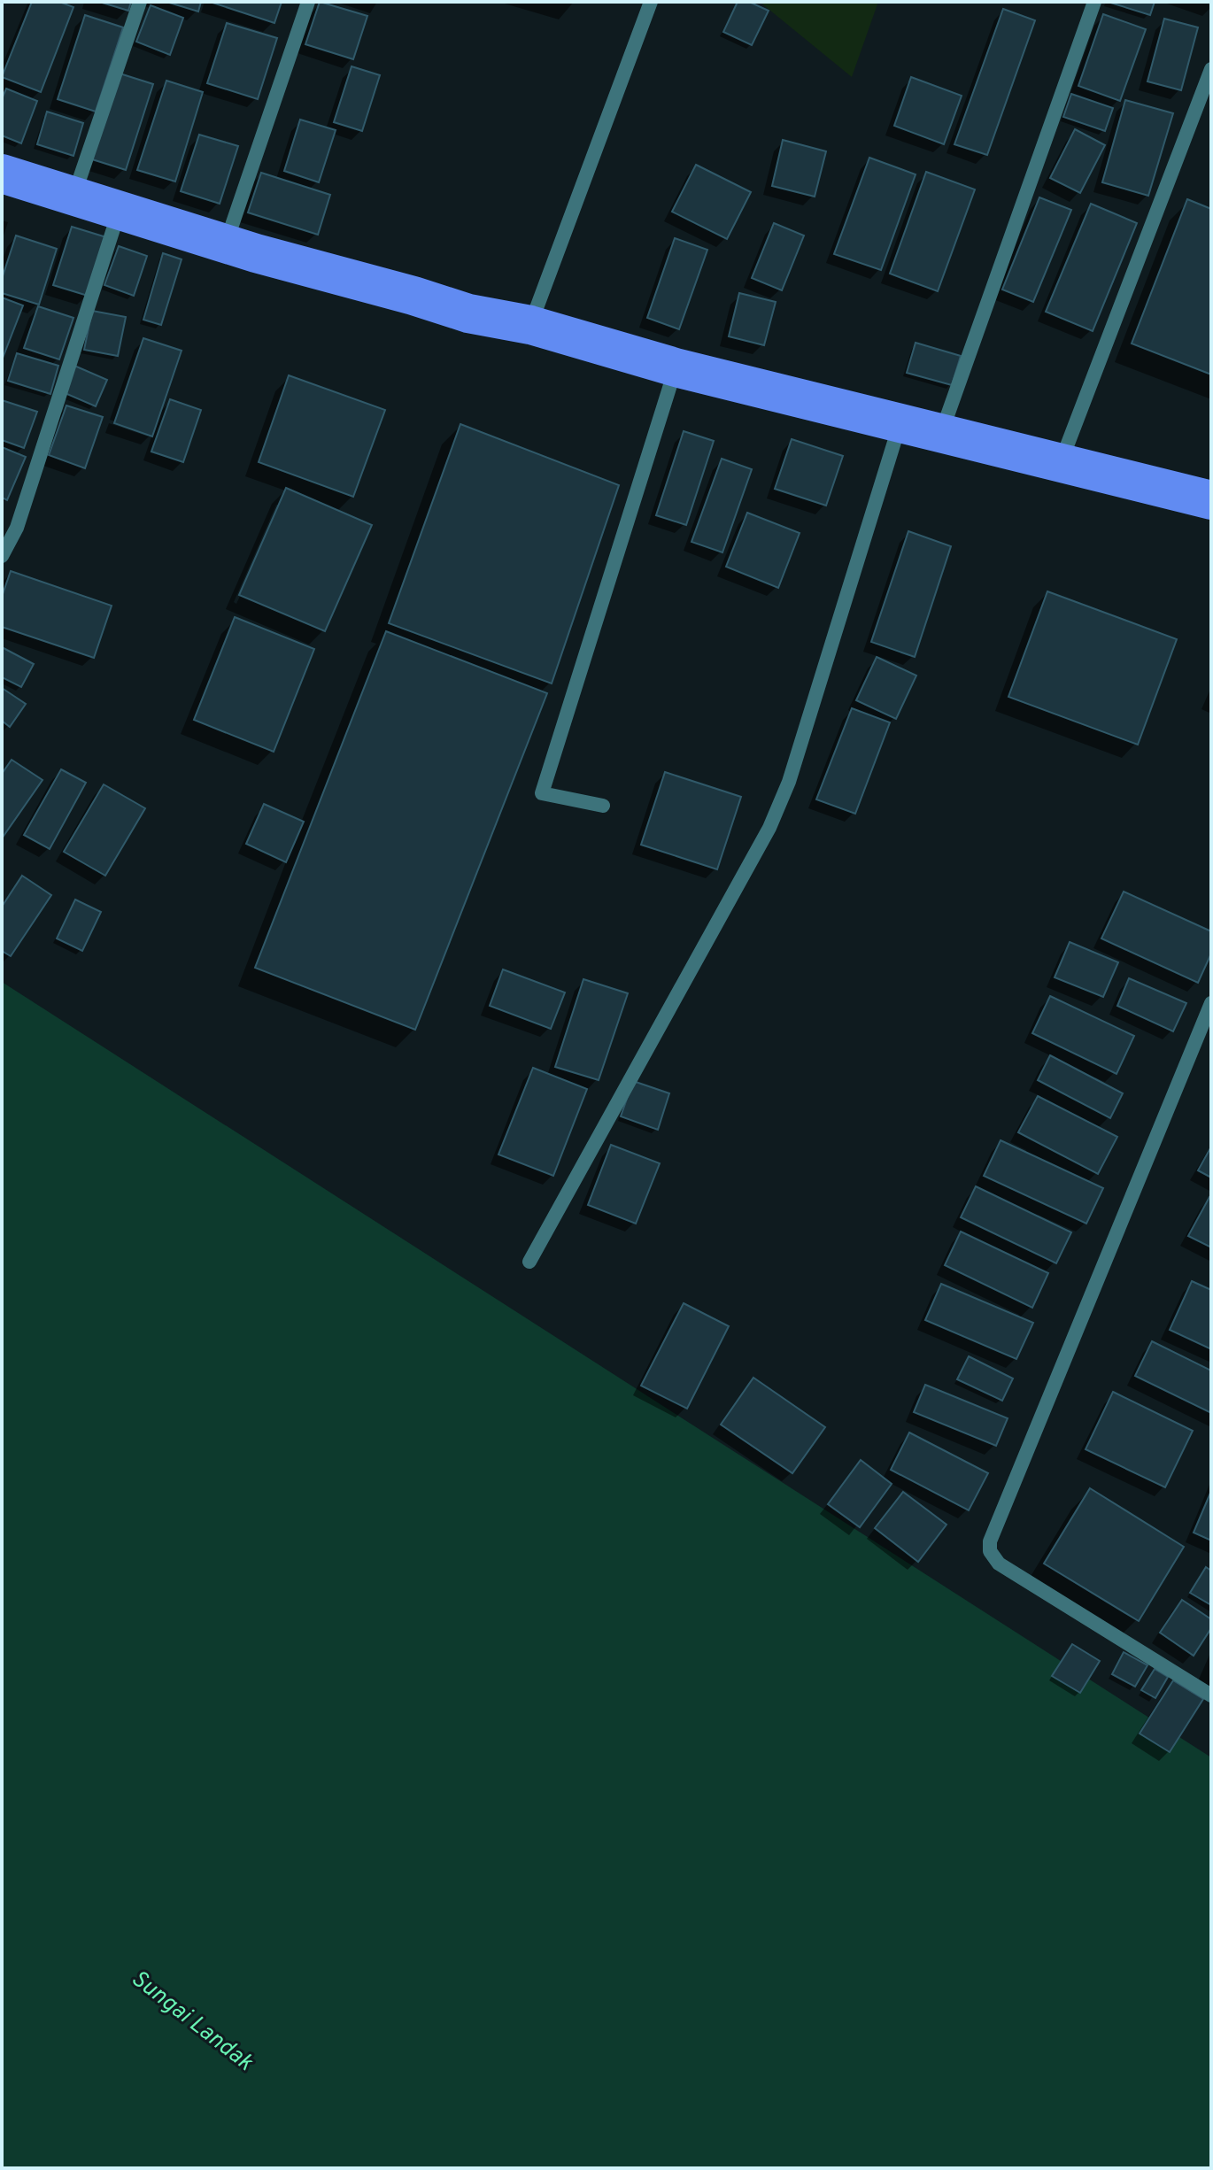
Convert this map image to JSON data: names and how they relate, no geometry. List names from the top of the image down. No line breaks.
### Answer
{"water":["Sungai Landak"]}
